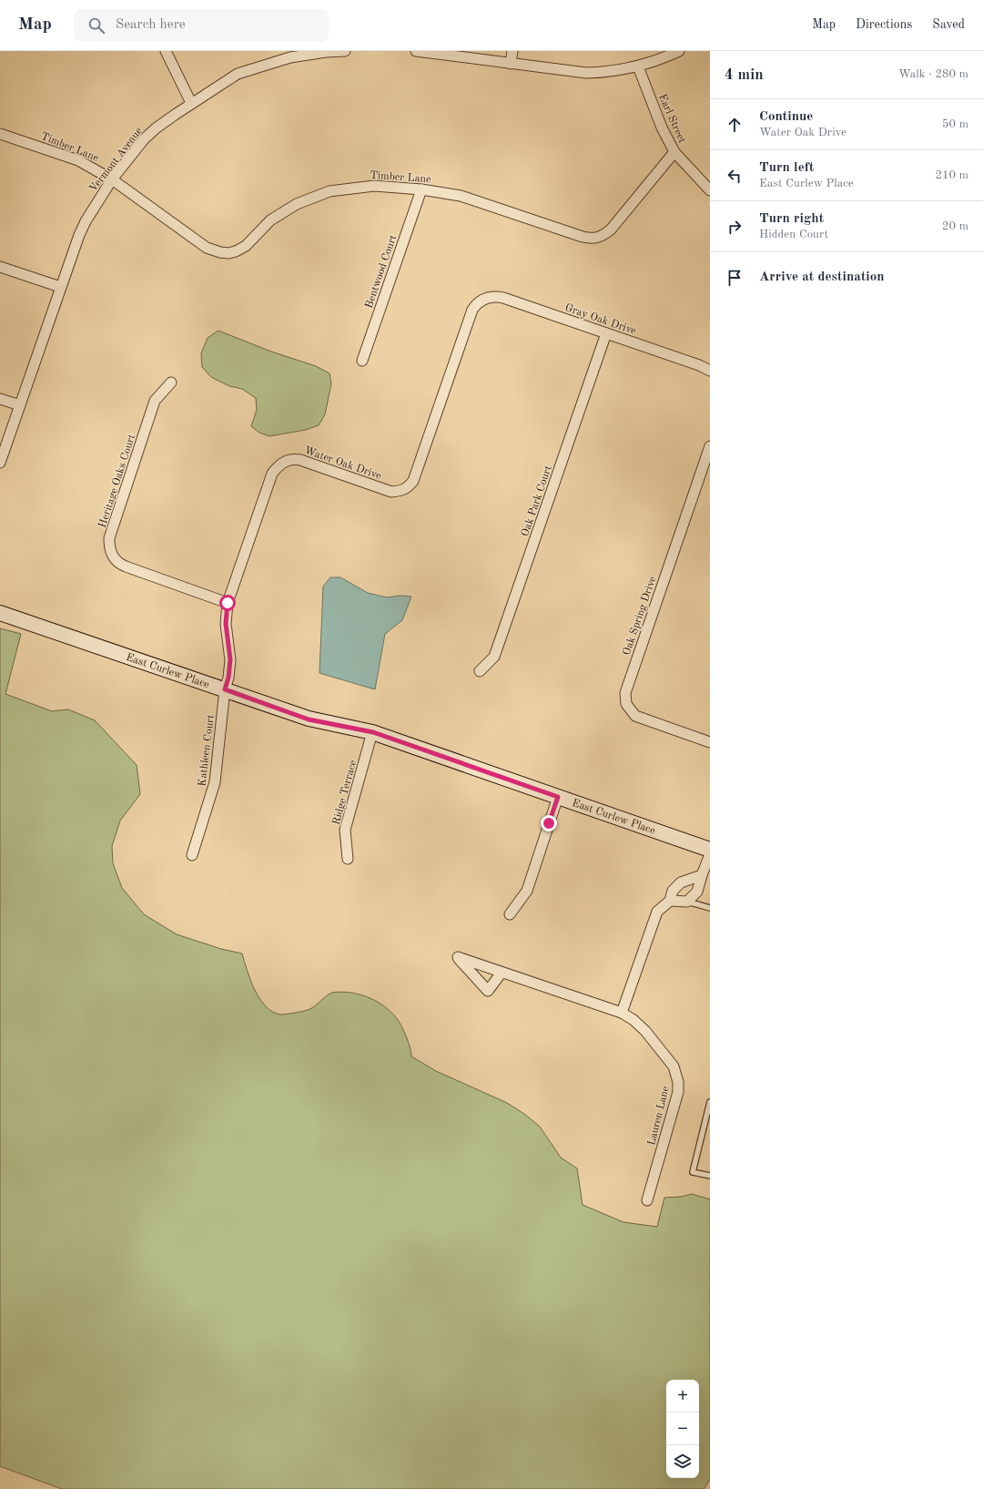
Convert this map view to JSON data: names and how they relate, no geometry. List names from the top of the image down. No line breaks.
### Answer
{"streets":{"street":["Earl Street","Timber Lane","Vermont Avenue","Bentwood Court","Gray Oak Drive","Water Oak Drive","Heritage Oaks Court","Oak Park Court","Oak Spring Drive","East Curlew Place","Kathleen Court","Ridge Terrace","Lauren Lane"]},"crossings":[["Earl Street","Timber Lane"],["Timber Lane","Vermont Avenue"],["Timber Lane","Bentwood Court"],["Gray Oak Drive","Water Oak Drive"],["Gray Oak Drive","Oak Park Court"],["Water Oak Drive","Heritage Oaks Court"],["Water Oak Drive","East Curlew Place"],["Water Oak Drive","Kathleen Court"],["East Curlew Place","Kathleen Court"],["East Curlew Place","Ridge Terrace"]],"page":{"header":"Map","search":"Search here","nav":["Map","Directions","Saved"],"heading":["4 min","Walk · 280 m"],"list":[["Continue","Water Oak Drive","50 m"],["Turn left","East Curlew Place","210 m"],["Turn right","Hidden Court","20 m"],"Arrive at destination"],"map_buttons":["+","−"]}}
